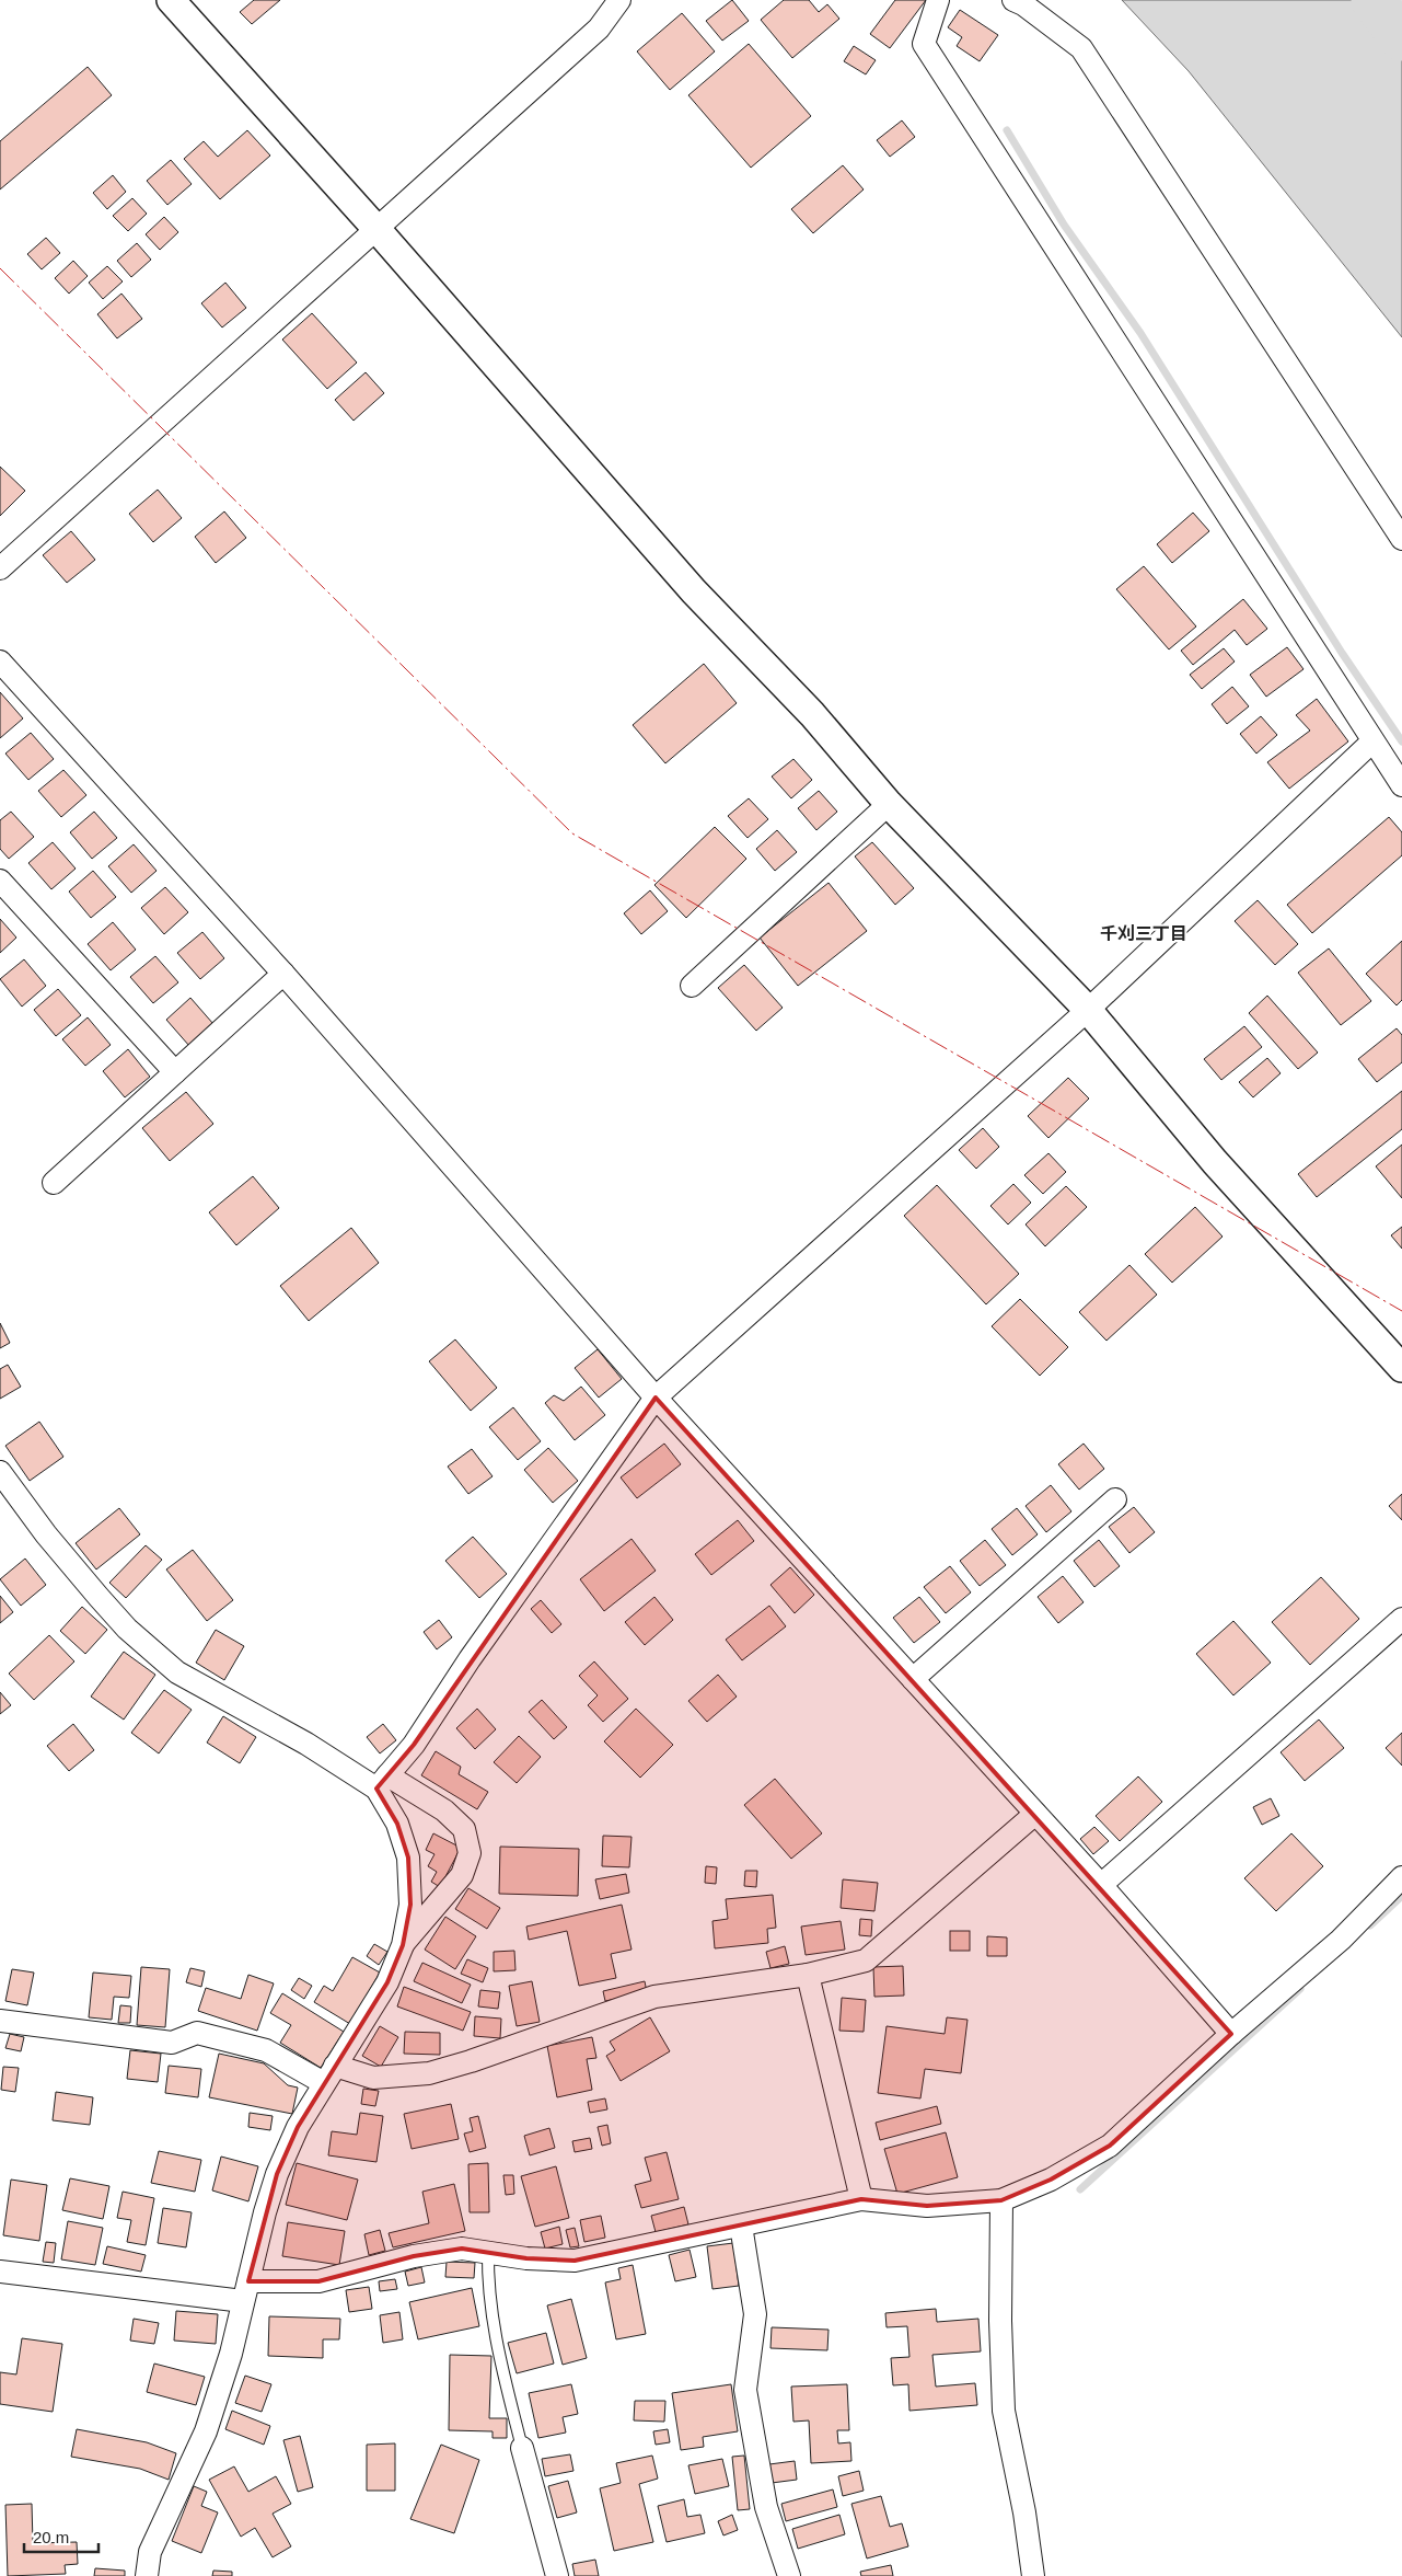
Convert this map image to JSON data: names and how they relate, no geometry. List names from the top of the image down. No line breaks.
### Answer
{"districts":["千刈三丁目"],"scale_bar":"20 m"}
